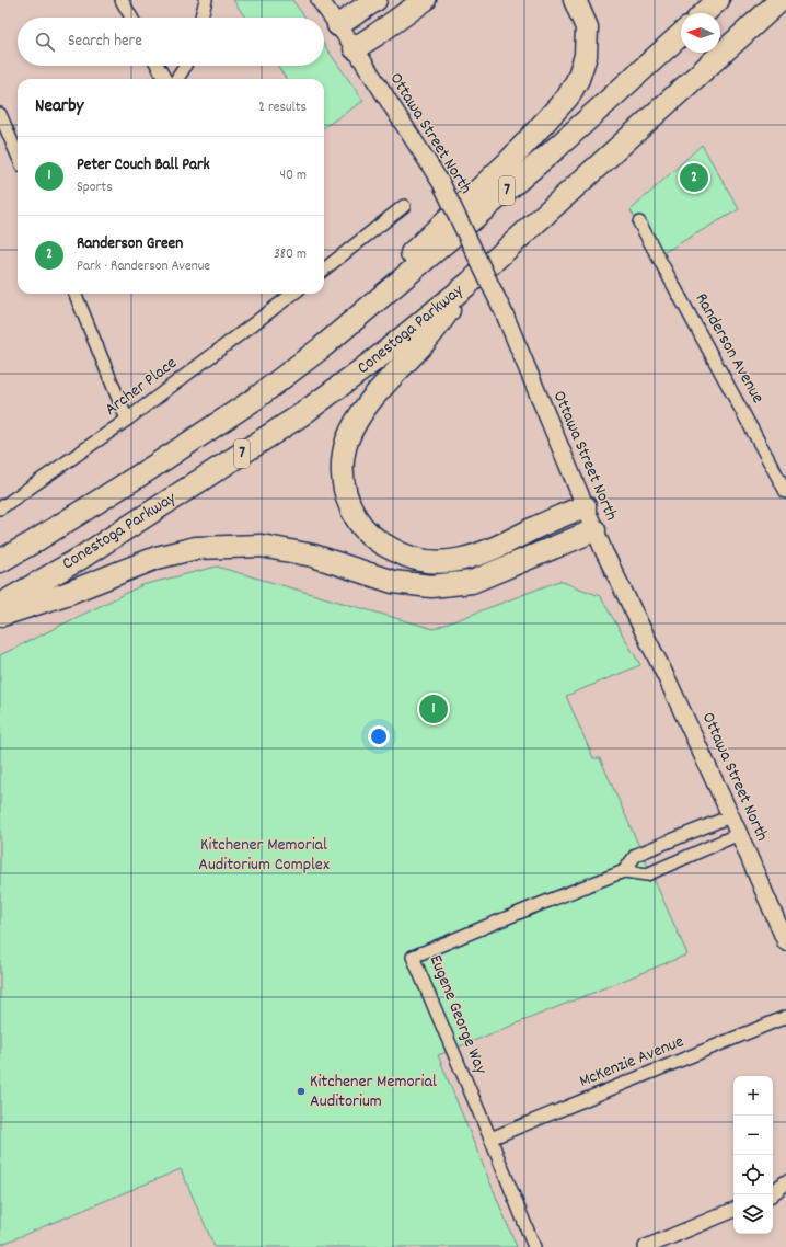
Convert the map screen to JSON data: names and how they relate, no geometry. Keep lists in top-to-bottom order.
{
  "streets": {
    "highway": ["7", "Conestoga Parkway"],
    "main road": ["Ottawa Street North"],
    "street": [
      "Randerson Avenue",
      "Archer Place",
      "Eugene George Way",
      "McKenzie Avenue"
    ]
  },
  "crossings": [
    ["Ottawa Street North", "Eugene George Way"],
    ["Eugene George Way", "McKenzie Avenue"]
  ],
  "parks": ["Kitchener Memorial Auditorium Complex"],
  "places": ["Kitchener Memorial Auditorium"],
  "north": "left",
  "page": {
    "search": "Search here",
    "heading": ["Nearby", "2 results"],
    "list": [
      {
        "mark": "1",
        "name": "Peter Couch Ball Park",
        "note": "Sports",
        "value": "40 m"
      },
      {
        "mark": "2",
        "name": "Randerson Green",
        "note": "Park · Randerson Avenue",
        "value": "380 m"
      }
    ],
    "pins": ["2", "1"],
    "map_buttons": ["+", "−"]
  }
}
